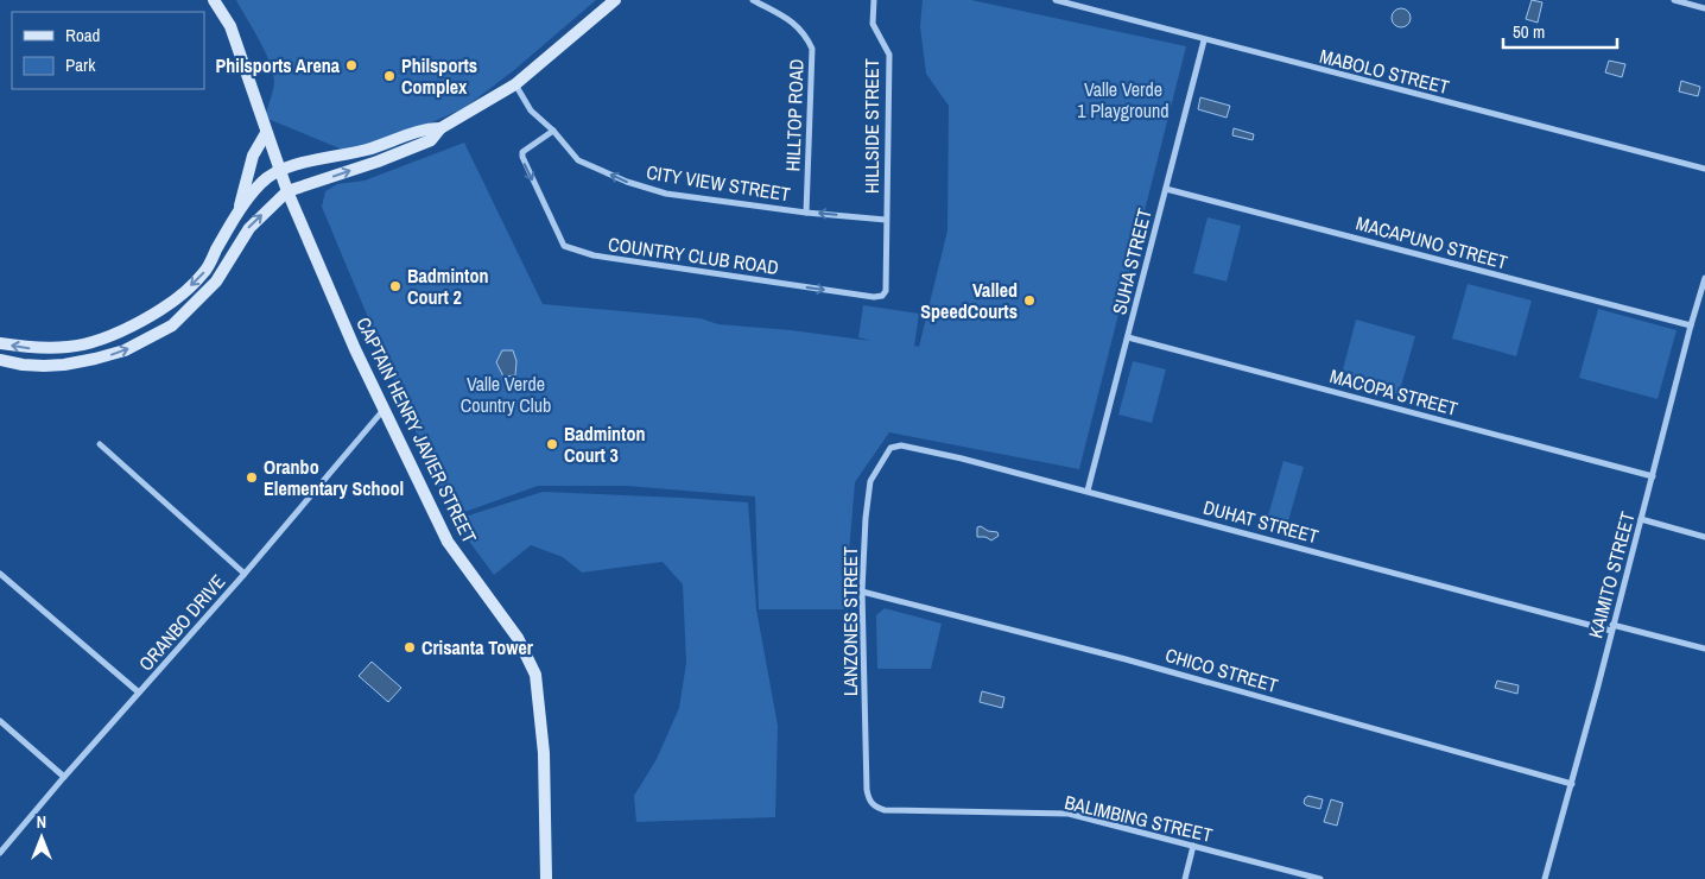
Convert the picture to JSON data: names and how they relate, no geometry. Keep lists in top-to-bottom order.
{
  "streets": {
    "street": [
      "MABOLO STREET",
      "HILLTOP ROAD",
      "HILLSIDE STREET",
      "CITY VIEW STREET",
      "MACAPUNO STREET",
      "COUNTRY CLUB ROAD",
      "SUHA STREET",
      "MACOPA STREET",
      "CAPTAIN HENRY JAVIER STREET",
      "DUHAT STREET",
      "KAIMITO STREET",
      "LANZONES STREET",
      "ORANBO DRIVE",
      "CHICO STREET",
      "BALIMBING STREET"
    ]
  },
  "crossings": [
    ["MABOLO STREET", "SUHA STREET"],
    ["HILLTOP ROAD", "CITY VIEW STREET"],
    ["HILLSIDE STREET", "CITY VIEW STREET"],
    ["HILLSIDE STREET", "COUNTRY CLUB ROAD"],
    ["CITY VIEW STREET", "COUNTRY CLUB ROAD"],
    ["MACAPUNO STREET", "SUHA STREET"],
    ["MACAPUNO STREET", "KAIMITO STREET"],
    ["SUHA STREET", "MACOPA STREET"],
    ["SUHA STREET", "DUHAT STREET"],
    ["MACOPA STREET", "KAIMITO STREET"],
    ["CAPTAIN HENRY JAVIER STREET", "ORANBO DRIVE"],
    ["DUHAT STREET", "KAIMITO STREET"],
    ["DUHAT STREET", "LANZONES STREET"],
    ["KAIMITO STREET", "CHICO STREET"],
    ["LANZONES STREET", "CHICO STREET"],
    ["LANZONES STREET", "BALIMBING STREET"]
  ],
  "one_way": ["CITY VIEW STREET"],
  "parks": ["Valle Verde 1 Playground", "Valle Verde Country Club"],
  "places": [
    "Philsports Arena",
    "Philsports Complex",
    "Badminton Court 2",
    "Valled SpeedCourts",
    "Badminton Court 3",
    "Oranbo Elementary School",
    "Crisanta Tower"
  ],
  "legend": ["Road", "Park"],
  "scale_bar": "50 m",
  "north": "top"
}
